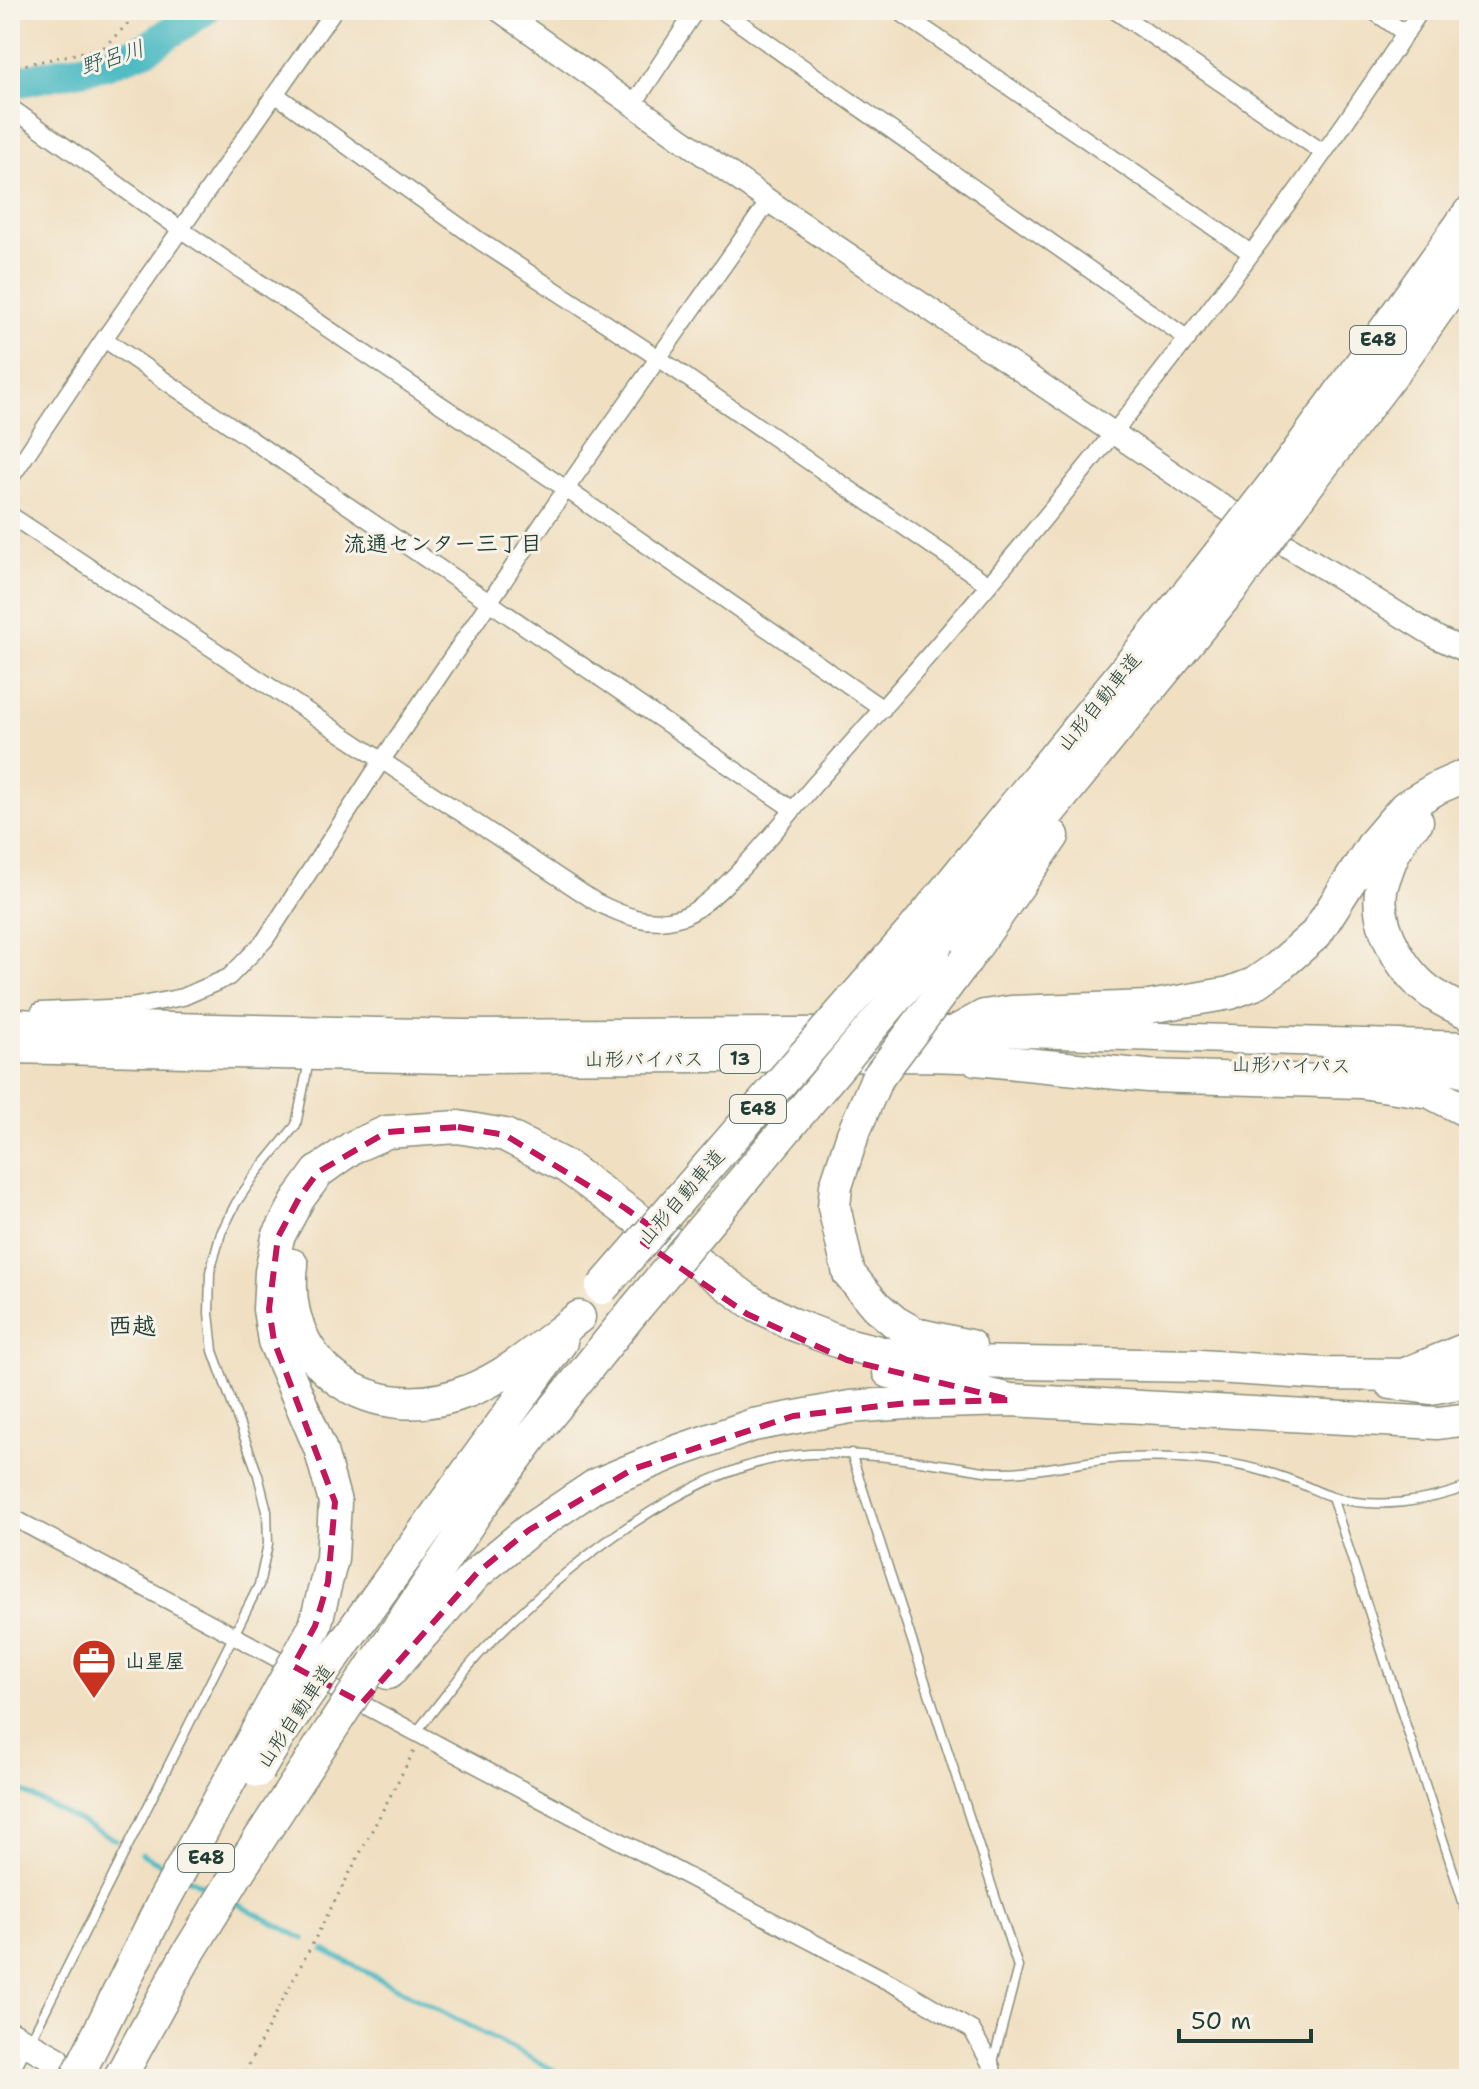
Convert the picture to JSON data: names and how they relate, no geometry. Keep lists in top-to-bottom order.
{
  "streets": {
    "highway": [
      "E48",
      "山形自動車道",
      "山形バイパス",
      "13"
    ]
  },
  "districts": ["流通センター三丁目", "西越"],
  "water": ["野呂川"],
  "places": {
    "office": ["山星屋"]
  },
  "scale_bar": "50 m"
}
